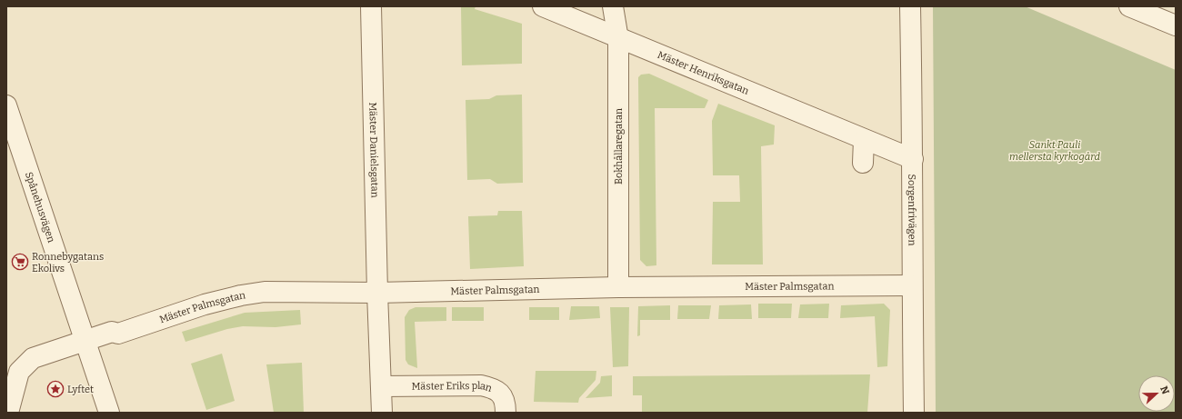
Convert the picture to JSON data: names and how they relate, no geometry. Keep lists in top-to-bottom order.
{
  "streets": {
    "street": [
      "Mäster Henriksgatan",
      "Bokhållaregatan",
      "Mäster Danielsgatan",
      "Spånehusvägen",
      "Sorgenfrivägen",
      "Mäster Palmsgatan",
      "Mäster Eriks plan"
    ]
  },
  "crossings": [
    ["Mäster Henriksgatan", "Bokhållaregatan"],
    ["Mäster Henriksgatan", "Sorgenfrivägen"],
    ["Bokhållaregatan", "Mäster Palmsgatan"],
    ["Mäster Danielsgatan", "Mäster Palmsgatan"],
    ["Spånehusvägen", "Mäster Palmsgatan"],
    ["Sorgenfrivägen", "Mäster Palmsgatan"]
  ],
  "parks": ["Sankt Pauli mellersta kyrkogård"],
  "places": {
    "supermarket": ["Ronnebygatans Ekolivs"],
    "place": ["Lyftet"]
  },
  "north": "right"
}
